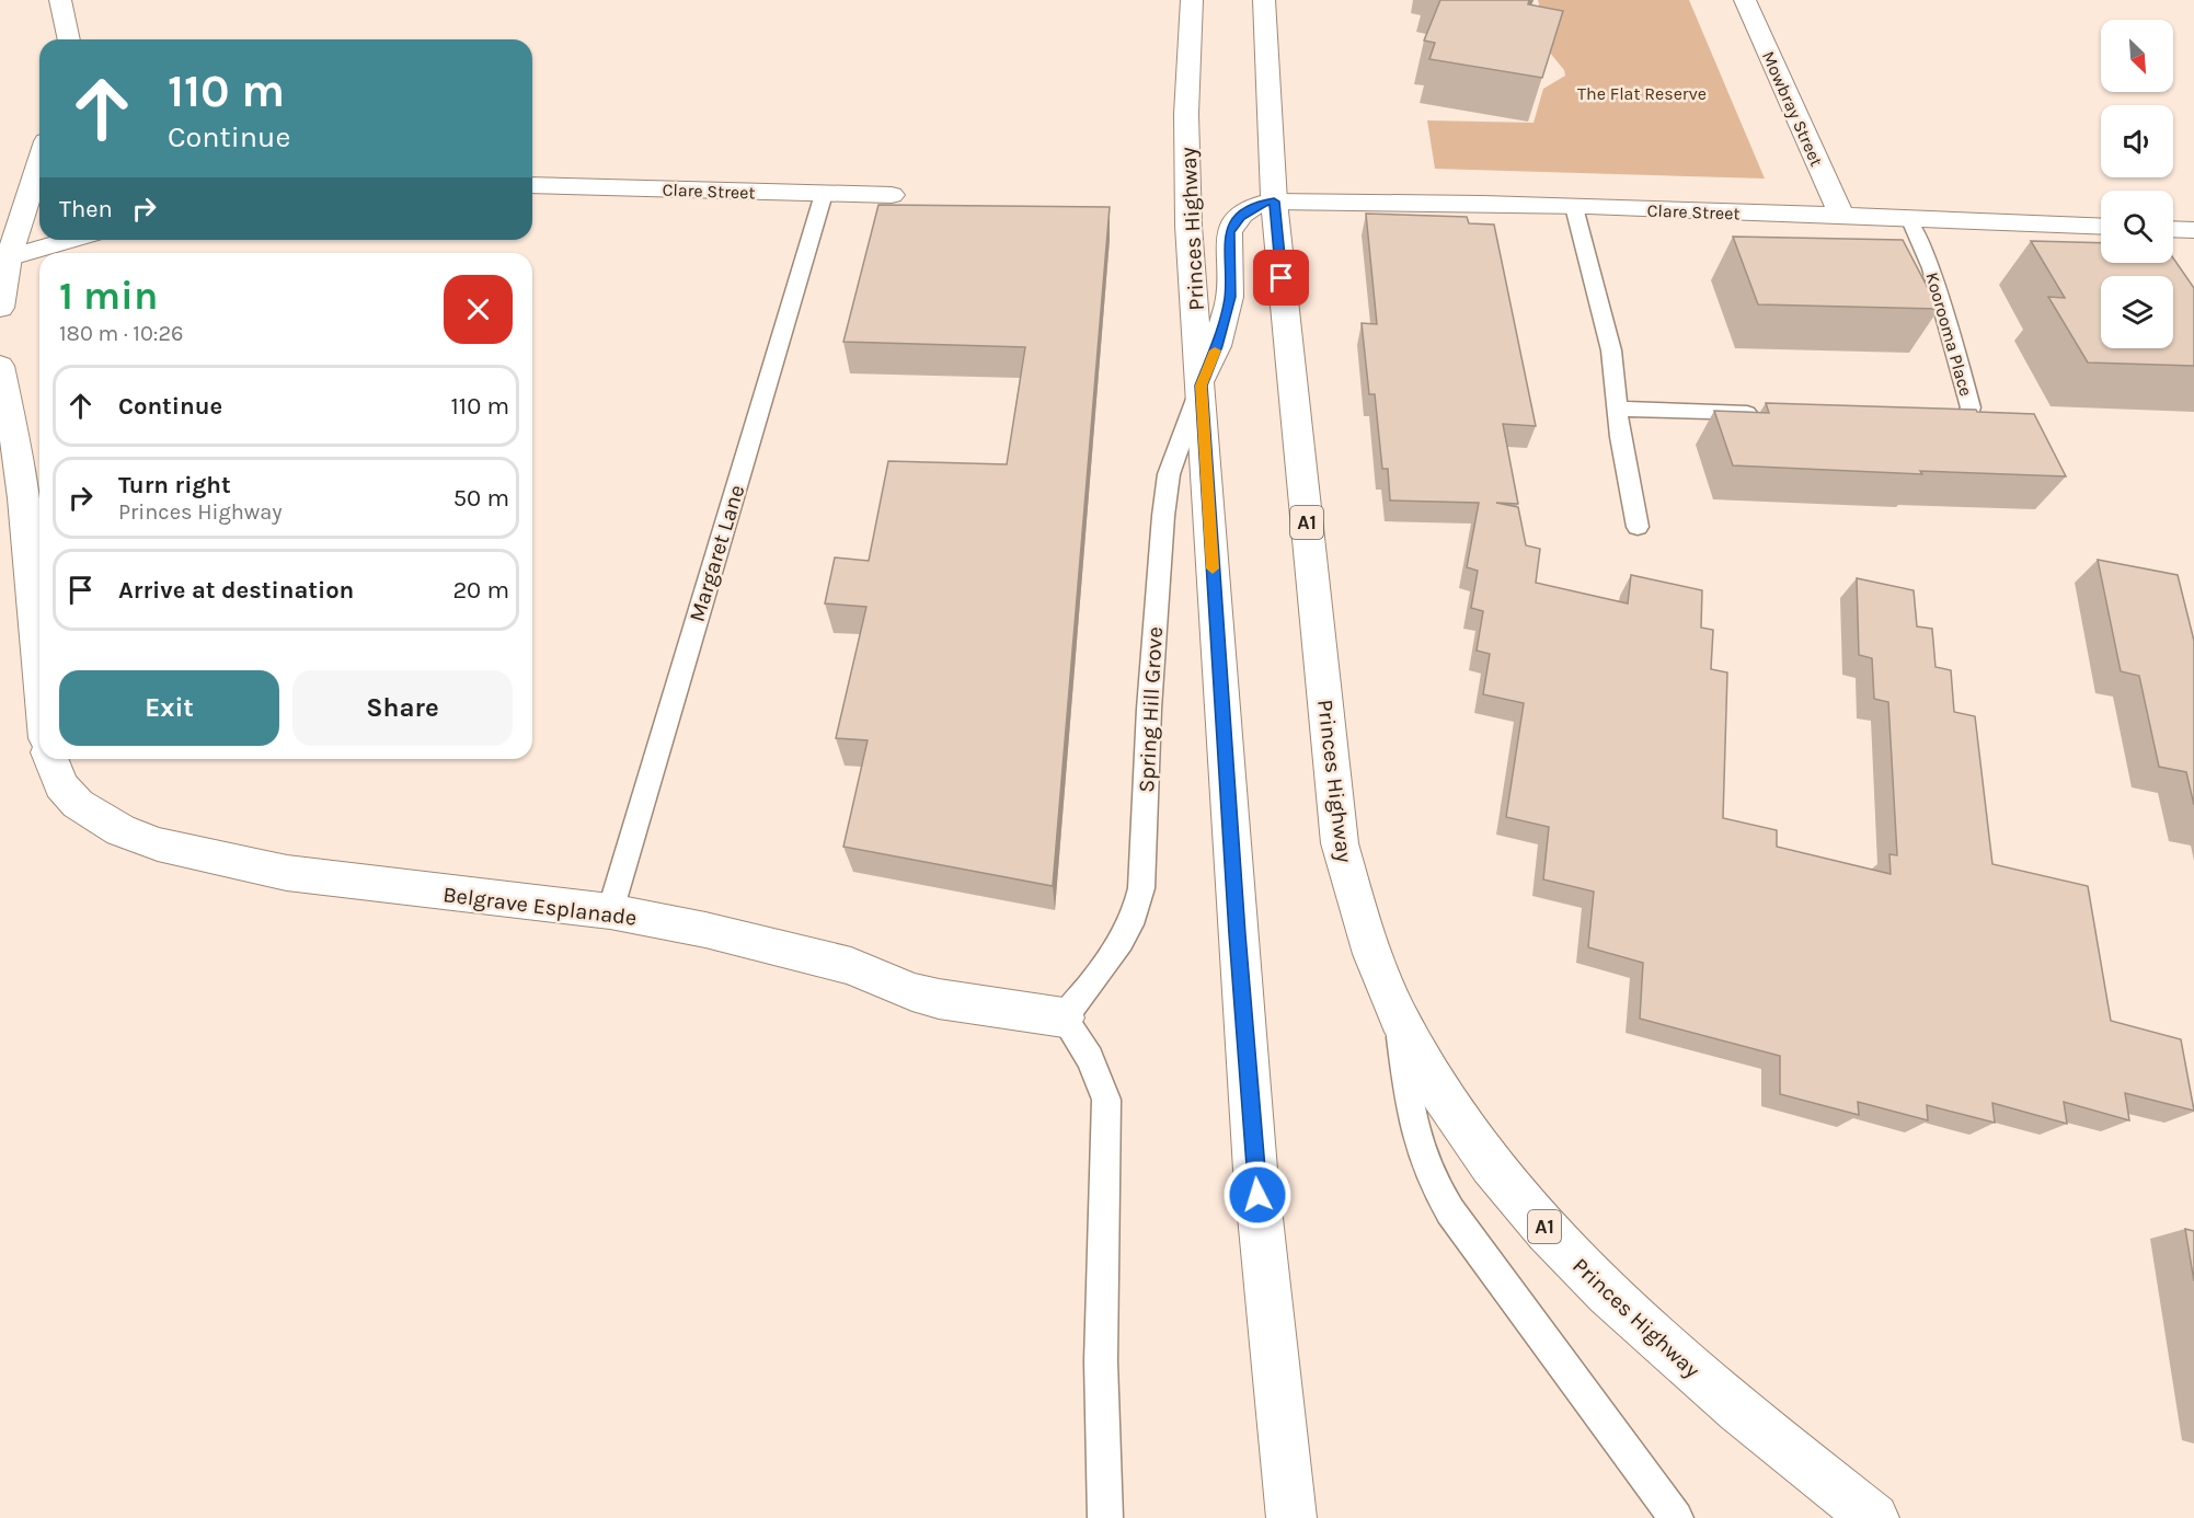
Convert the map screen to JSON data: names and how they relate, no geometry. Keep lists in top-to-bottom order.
{
  "streets": {
    "main road": [
      "Mowbray Street",
      "Clare Street",
      "Princes Highway",
      "A1",
      "Belgrave Esplanade"
    ],
    "lane": ["Koorooma Place", "Margaret Lane", "Spring Hill Grove"]
  },
  "crossings": [
    ["Mowbray Street", "Clare Street"],
    ["Clare Street", "Princes Highway"],
    ["Clare Street", "Koorooma Place"],
    ["Clare Street", "Margaret Lane"],
    ["Clare Street", "Spring Hill Grove"],
    ["Princes Highway", "Spring Hill Grove"],
    ["Margaret Lane", "Belgrave Esplanade"],
    ["Spring Hill Grove", "Belgrave Esplanade"]
  ],
  "parks": ["The Flat Reserve"],
  "north": "bottom right",
  "page": {
    "turn": ["110 m", "Continue"],
    "then": "Then",
    "heading": ["1 min", "180 m · 10:26"],
    "list": [
      {
        "name": "Continue",
        "value": "110 m"
      },
      {
        "name": "Turn right",
        "note": "Princes Highway",
        "value": "50 m"
      },
      {
        "name": "Arrive at destination",
        "value": "20 m"
      }
    ],
    "buttons": ["Exit", "Share"]
  }
}
